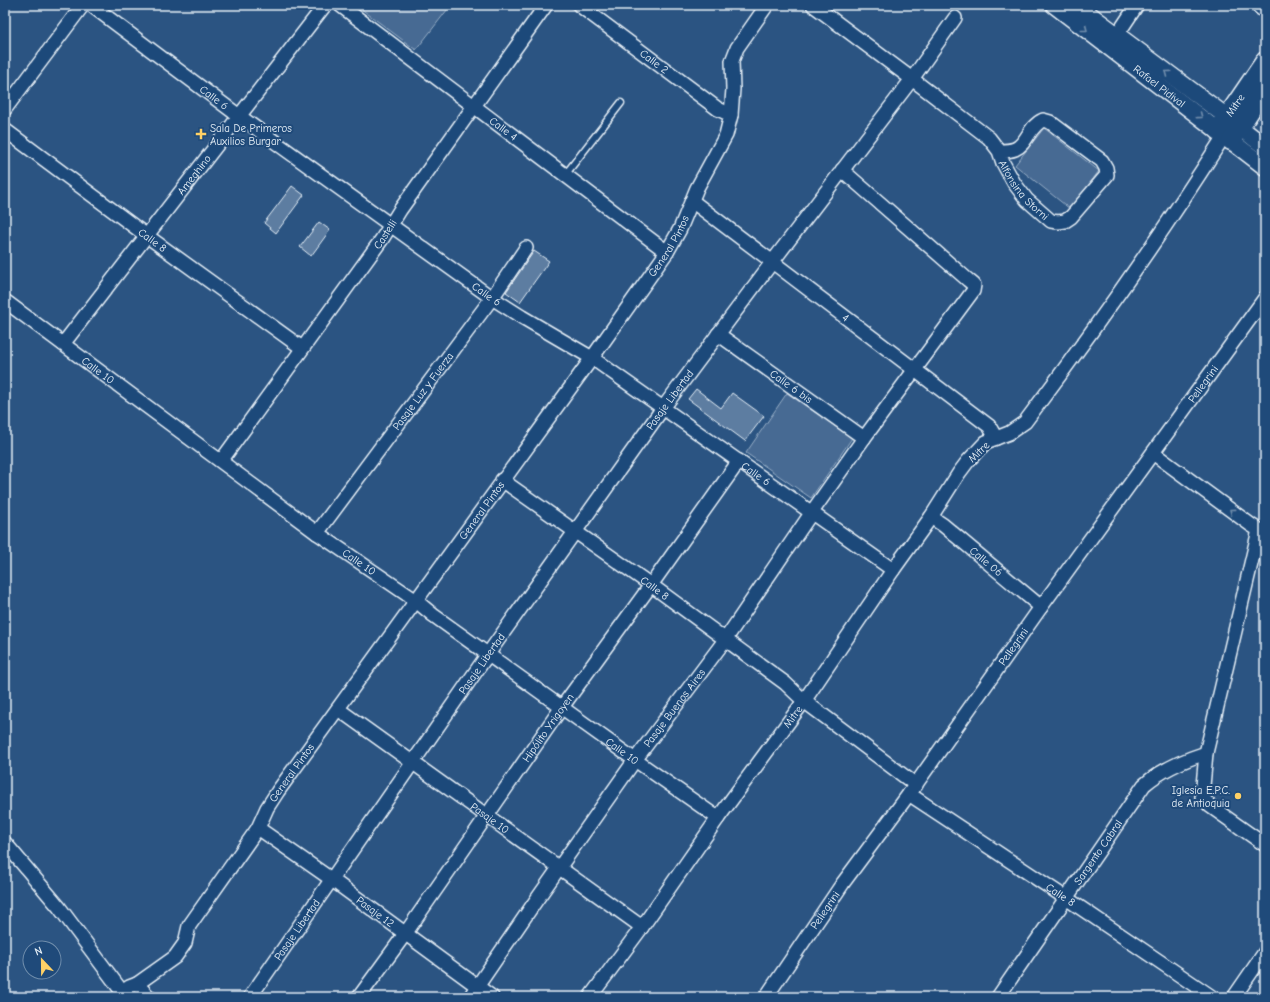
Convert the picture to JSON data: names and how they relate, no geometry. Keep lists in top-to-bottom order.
{
  "streets": {
    "main road": ["Mitre"],
    "street": [
      "Calle 2",
      "Rafael Pidival",
      "Calle 6",
      "Calle 4",
      "Ameghino",
      "Alfonsina Storni",
      "Castelli",
      "Calle 8",
      "General Pintos",
      "4",
      "Calle 10",
      "Pellegrini",
      "Calle 6 bis",
      "Pasaje Luz y Fuerza",
      "Pasaje Libertad",
      "Calle 06",
      "Pasaje Buenos Aires",
      "Hipólito Yrigoyen",
      "Pasaje 10",
      "Sargento Cabral",
      "Pasaje 12"
    ]
  },
  "crossings": [
    ["Calle 2", "General Pintos"],
    ["Rafael Pidival", "Mitre"],
    ["Calle 6", "Mitre"],
    ["Calle 6", "Ameghino"],
    ["Calle 6", "Castelli"],
    ["Calle 6", "General Pintos"],
    ["Calle 6", "Pasaje Luz y Fuerza"],
    ["Calle 6", "Pasaje Libertad"],
    ["Calle 6", "Pasaje Buenos Aires"],
    ["Calle 6", "Hipólito Yrigoyen"],
    ["Mitre", "Calle 8"],
    ["Mitre", "4"],
    ["Mitre", "Calle 10"],
    ["Mitre", "Calle 06"],
    ["Mitre", "Pasaje 10"],
    ["Calle 4", "Castelli"],
    ["Calle 4", "General Pintos"],
    ["Ameghino", "Calle 8"],
    ["Ameghino", "Calle 10"],
    ["Alfonsina Storni", "Pasaje Libertad"],
    ["Castelli", "Calle 8"],
    ["Castelli", "Calle 10"],
    ["Calle 8", "General Pintos"],
    ["Calle 8", "Pellegrini"],
    ["Calle 8", "Pasaje Libertad"],
    ["Calle 8", "Pasaje Buenos Aires"],
    ["Calle 8", "Hipólito Yrigoyen"],
    ["Calle 8", "Sargento Cabral"],
    ["General Pintos", "4"],
    ["General Pintos", "Calle 10"],
    ["General Pintos", "Pasaje 10"],
    ["General Pintos", "Pasaje 12"],
    ["4", "Pasaje Libertad"],
    ["4", "Pasaje Buenos Aires"],
    ["Calle 10", "Pasaje Luz y Fuerza"],
    ["Calle 10", "Pasaje Libertad"],
    ["Calle 10", "Pasaje Buenos Aires"],
    ["Calle 10", "Hipólito Yrigoyen"],
    ["Pellegrini", "Calle 06"],
    ["Calle 6 bis", "Pasaje Libertad"],
    ["Calle 6 bis", "Pasaje Buenos Aires"],
    ["Pasaje Libertad", "Pasaje Buenos Aires"],
    ["Pasaje Libertad", "Pasaje 10"],
    ["Pasaje Libertad", "Pasaje 12"],
    ["Pasaje Buenos Aires", "Pasaje 10"],
    ["Pasaje Buenos Aires", "Pasaje 12"],
    ["Hipólito Yrigoyen", "Pasaje 10"],
    ["Hipólito Yrigoyen", "Pasaje 12"]
  ],
  "places": {
    "health": ["Sala De Primeros Auxilios Burgar"],
    "other": ["Iglesia E.P.C. de Antioquia"]
  },
  "north": "top"
}
